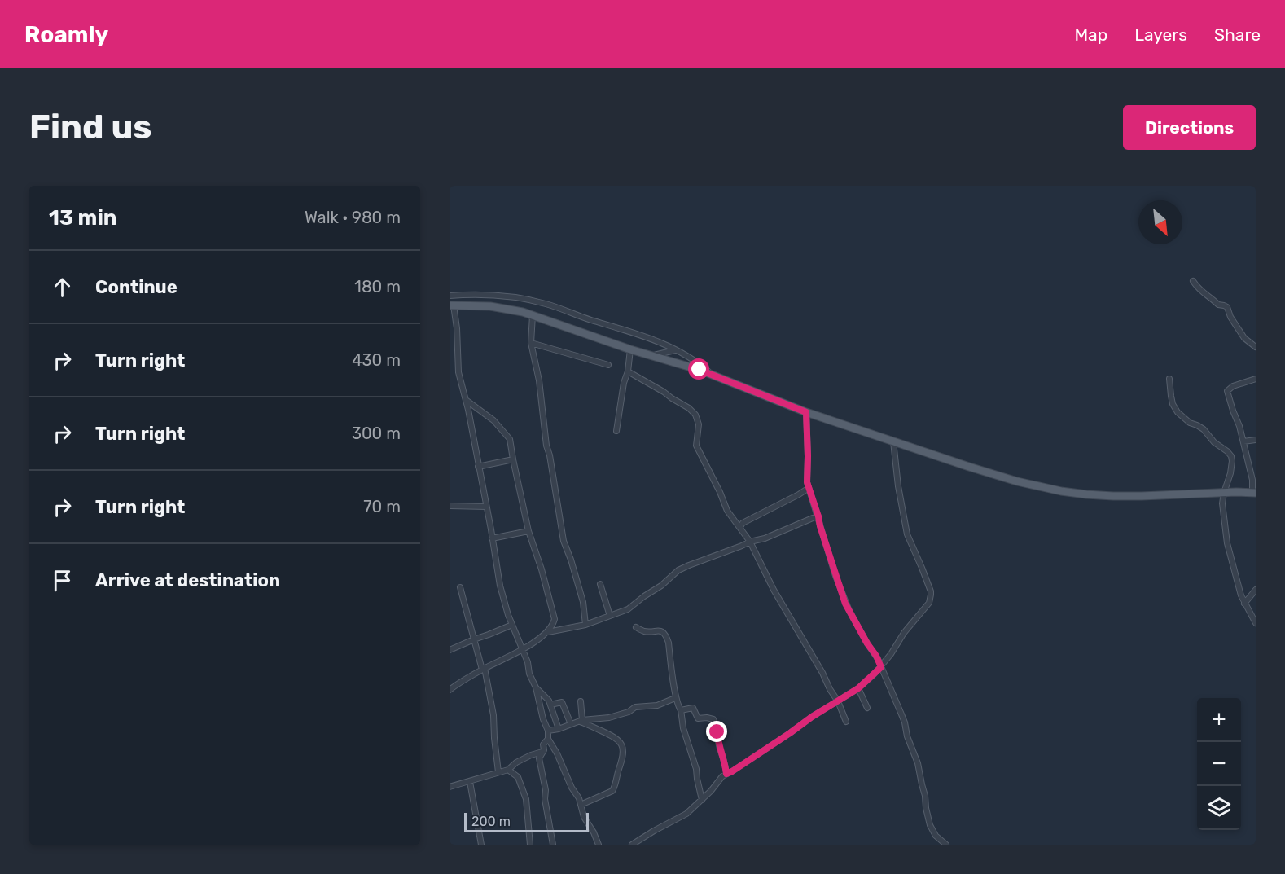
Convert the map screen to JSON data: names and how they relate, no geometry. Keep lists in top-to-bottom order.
{
  "scale_bar": "200 m",
  "north": "bottom right",
  "page": {
    "header": "Roamly",
    "nav": ["Map", "Layers", "Share"],
    "buttons": "Directions",
    "title": "Find us",
    "heading": ["13 min", "Walk · 980 m"],
    "list": [
      ["Continue", "180 m"],
      ["Turn right", "430 m"],
      ["Turn right", "300 m"],
      ["Turn right", "70 m"],
      "Arrive at destination"
    ],
    "map_buttons": ["+", "−"],
    "scale": "200 m"
  }
}
